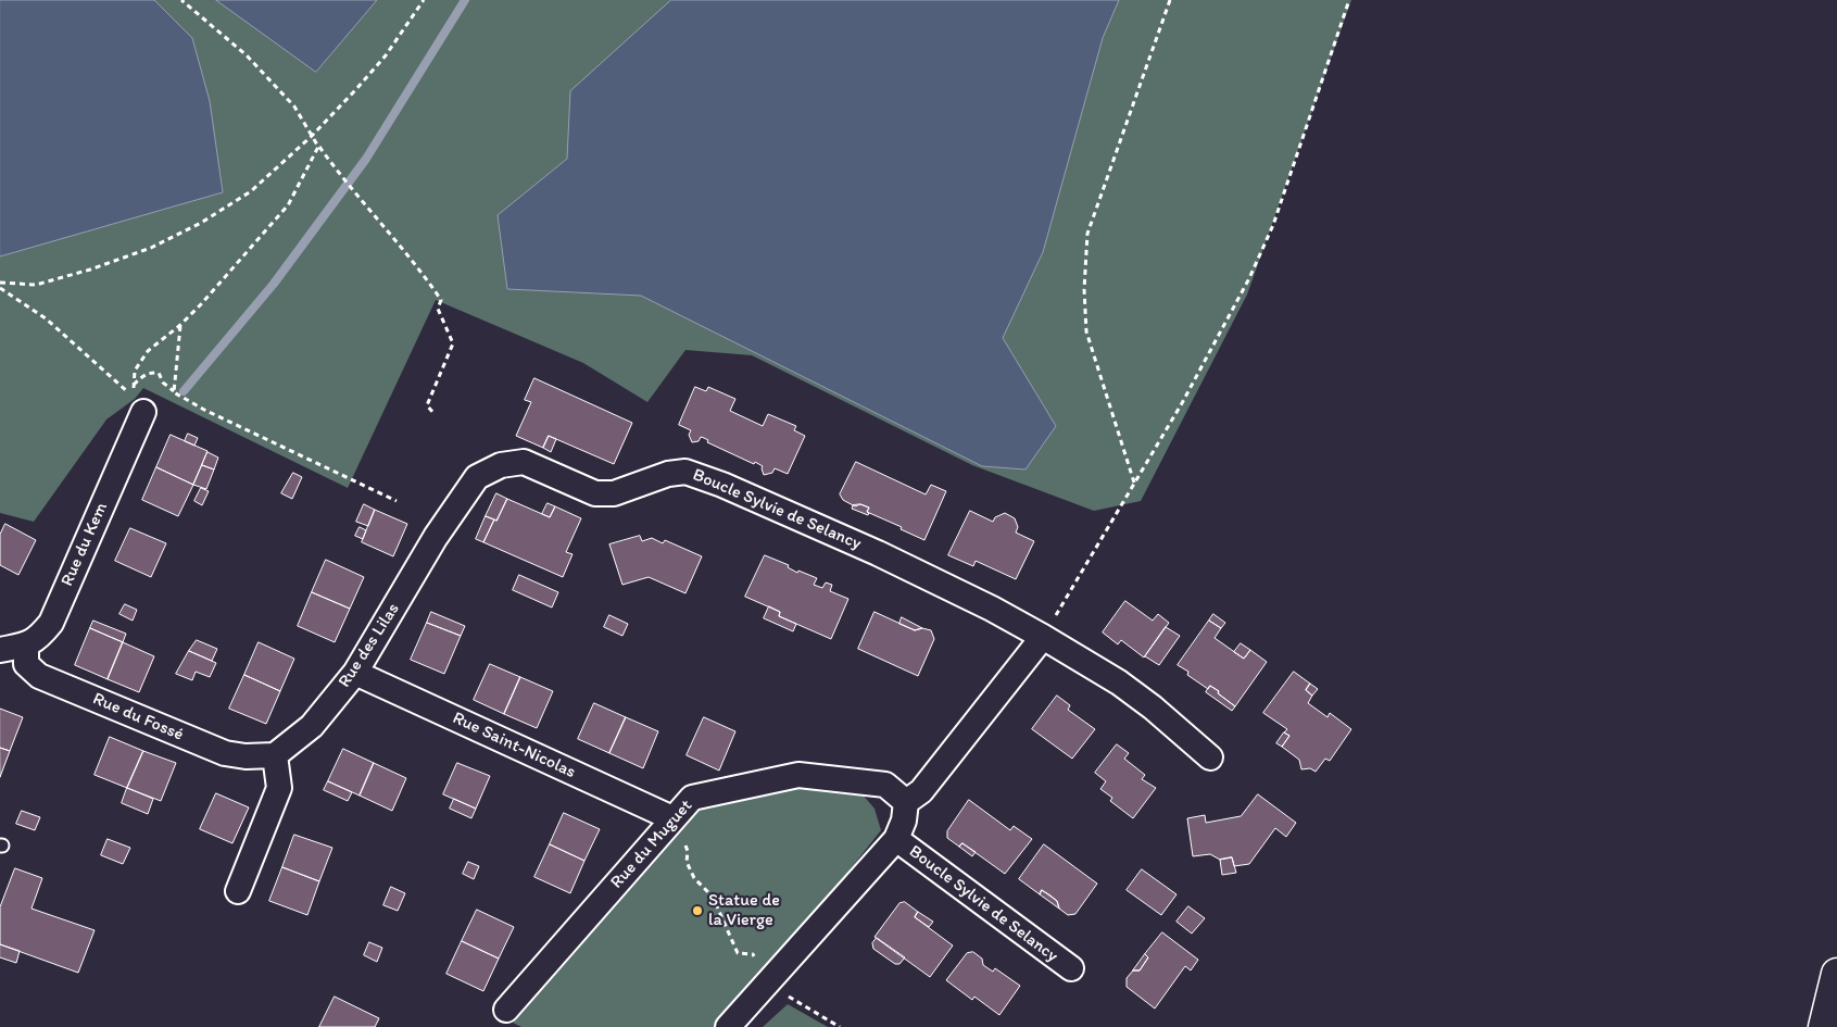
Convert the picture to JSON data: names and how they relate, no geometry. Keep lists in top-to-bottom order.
{
  "streets": {
    "street": [
      "Boucle Sylvie de Selancy",
      "Rue du Kem",
      "Rue des Lilas",
      "Rue du Fossé",
      "Rue Saint-Nicolas",
      "Rue du Muguet"
    ]
  },
  "crossings": [
    ["Boucle Sylvie de Selancy", "Rue des Lilas"],
    ["Boucle Sylvie de Selancy", "Rue du Muguet"],
    ["Rue du Kem", "Rue du Fossé"],
    ["Rue des Lilas", "Rue du Fossé"],
    ["Rue des Lilas", "Rue Saint-Nicolas"],
    ["Rue Saint-Nicolas", "Rue du Muguet"]
  ],
  "places": ["Statue de la Vierge"]
}
